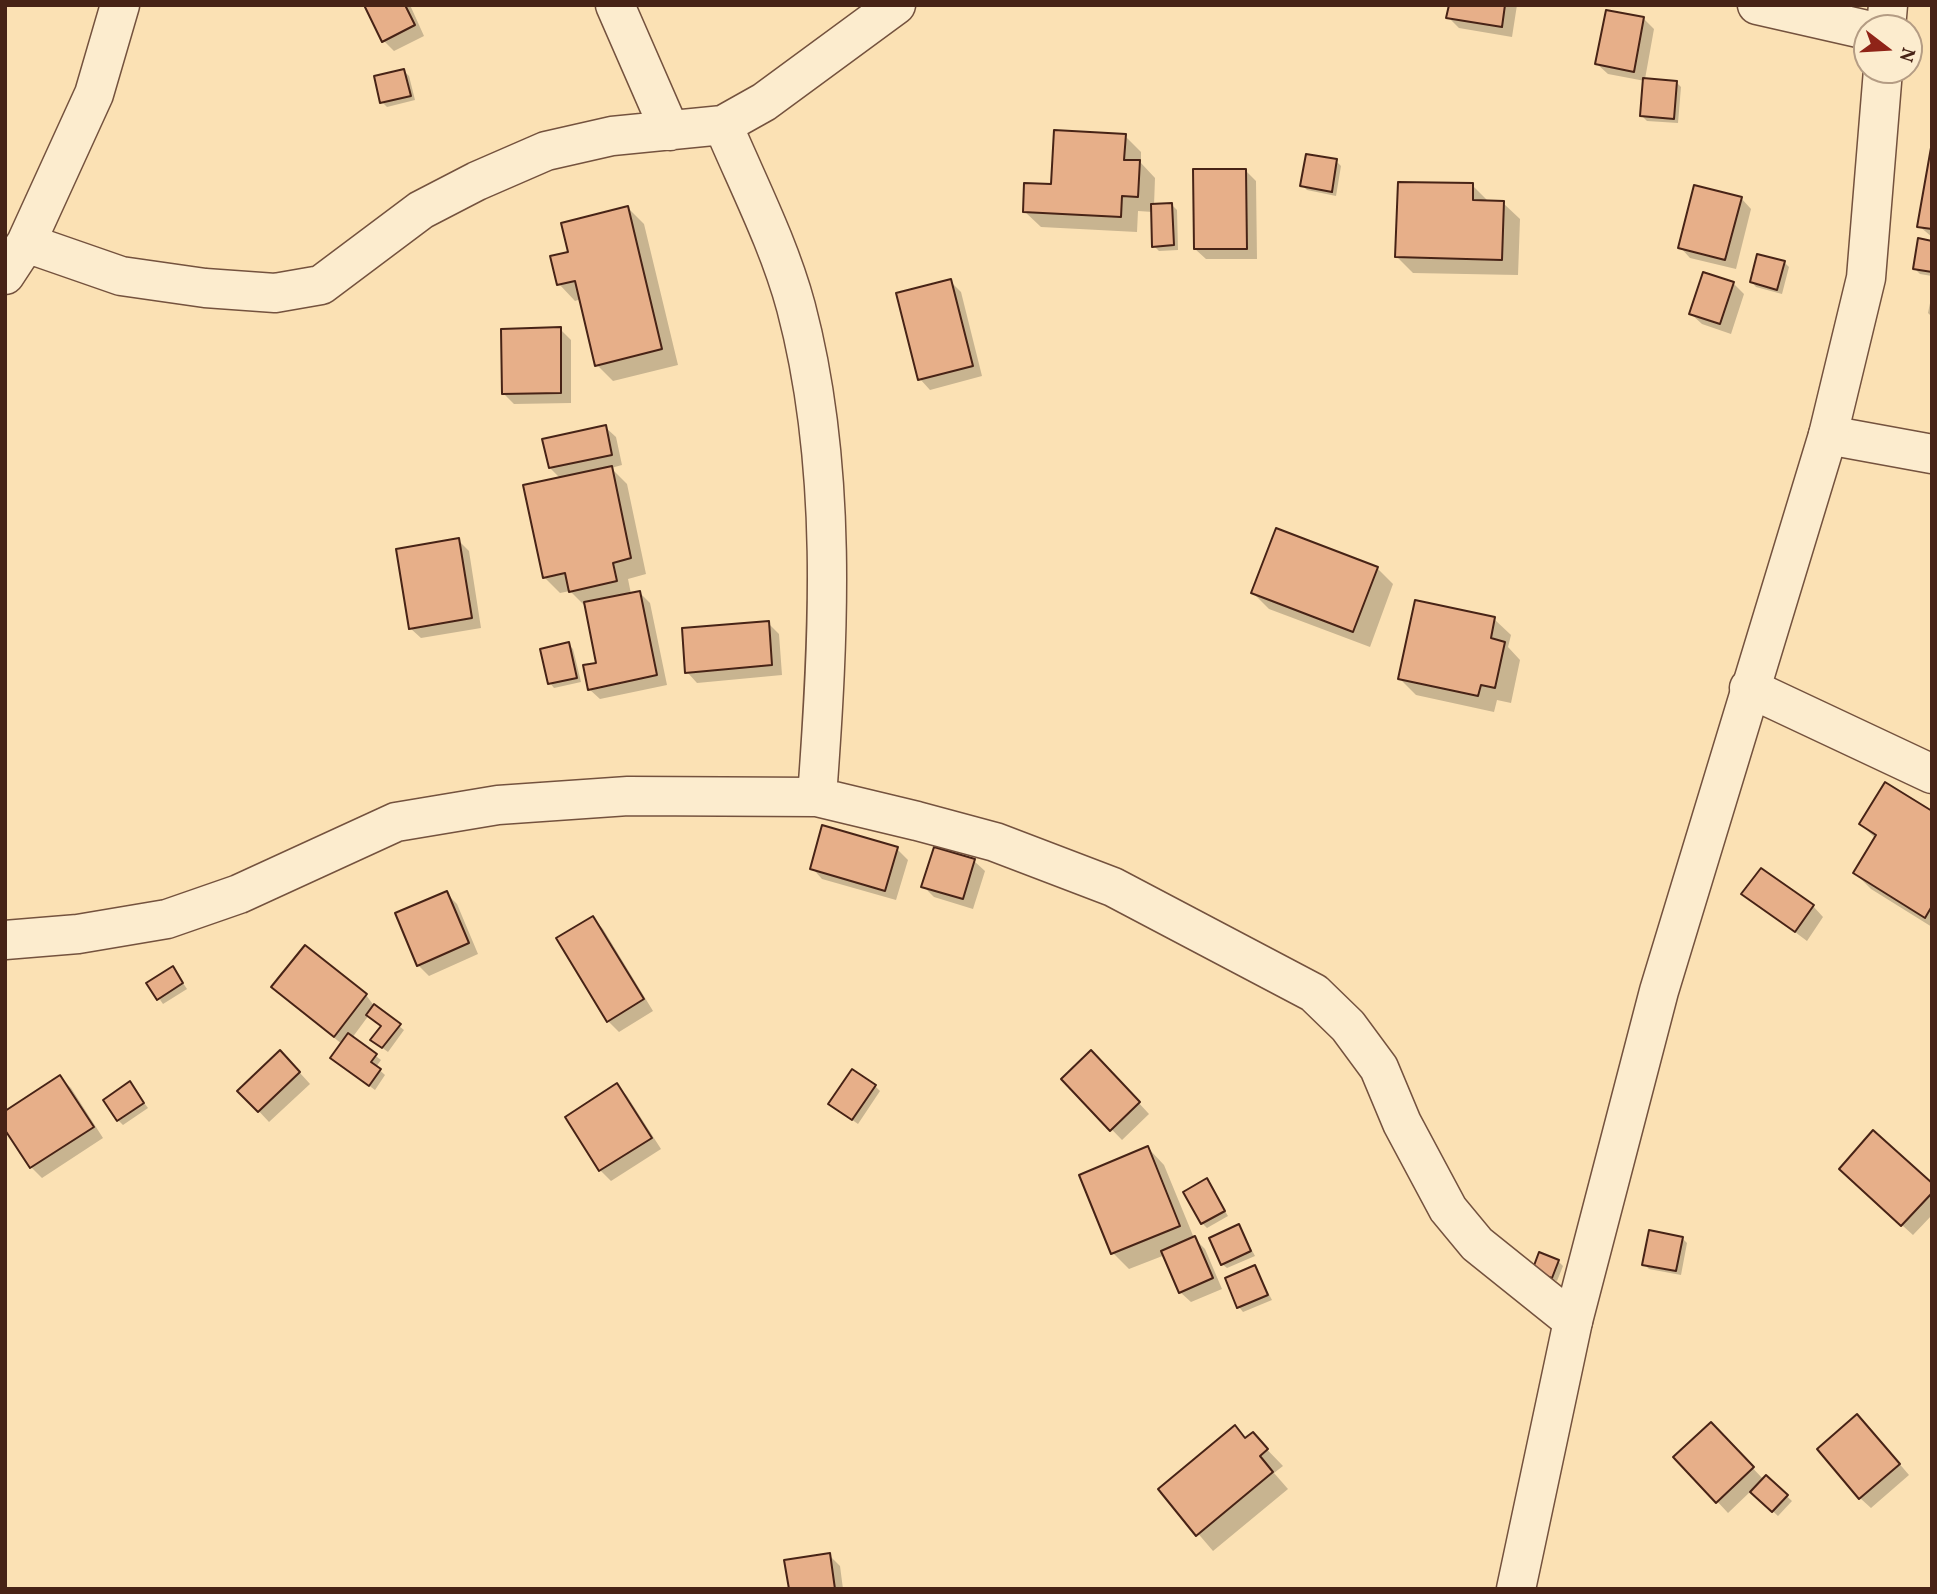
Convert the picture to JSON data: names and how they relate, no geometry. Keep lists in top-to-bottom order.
{
  "north": "right"
}
